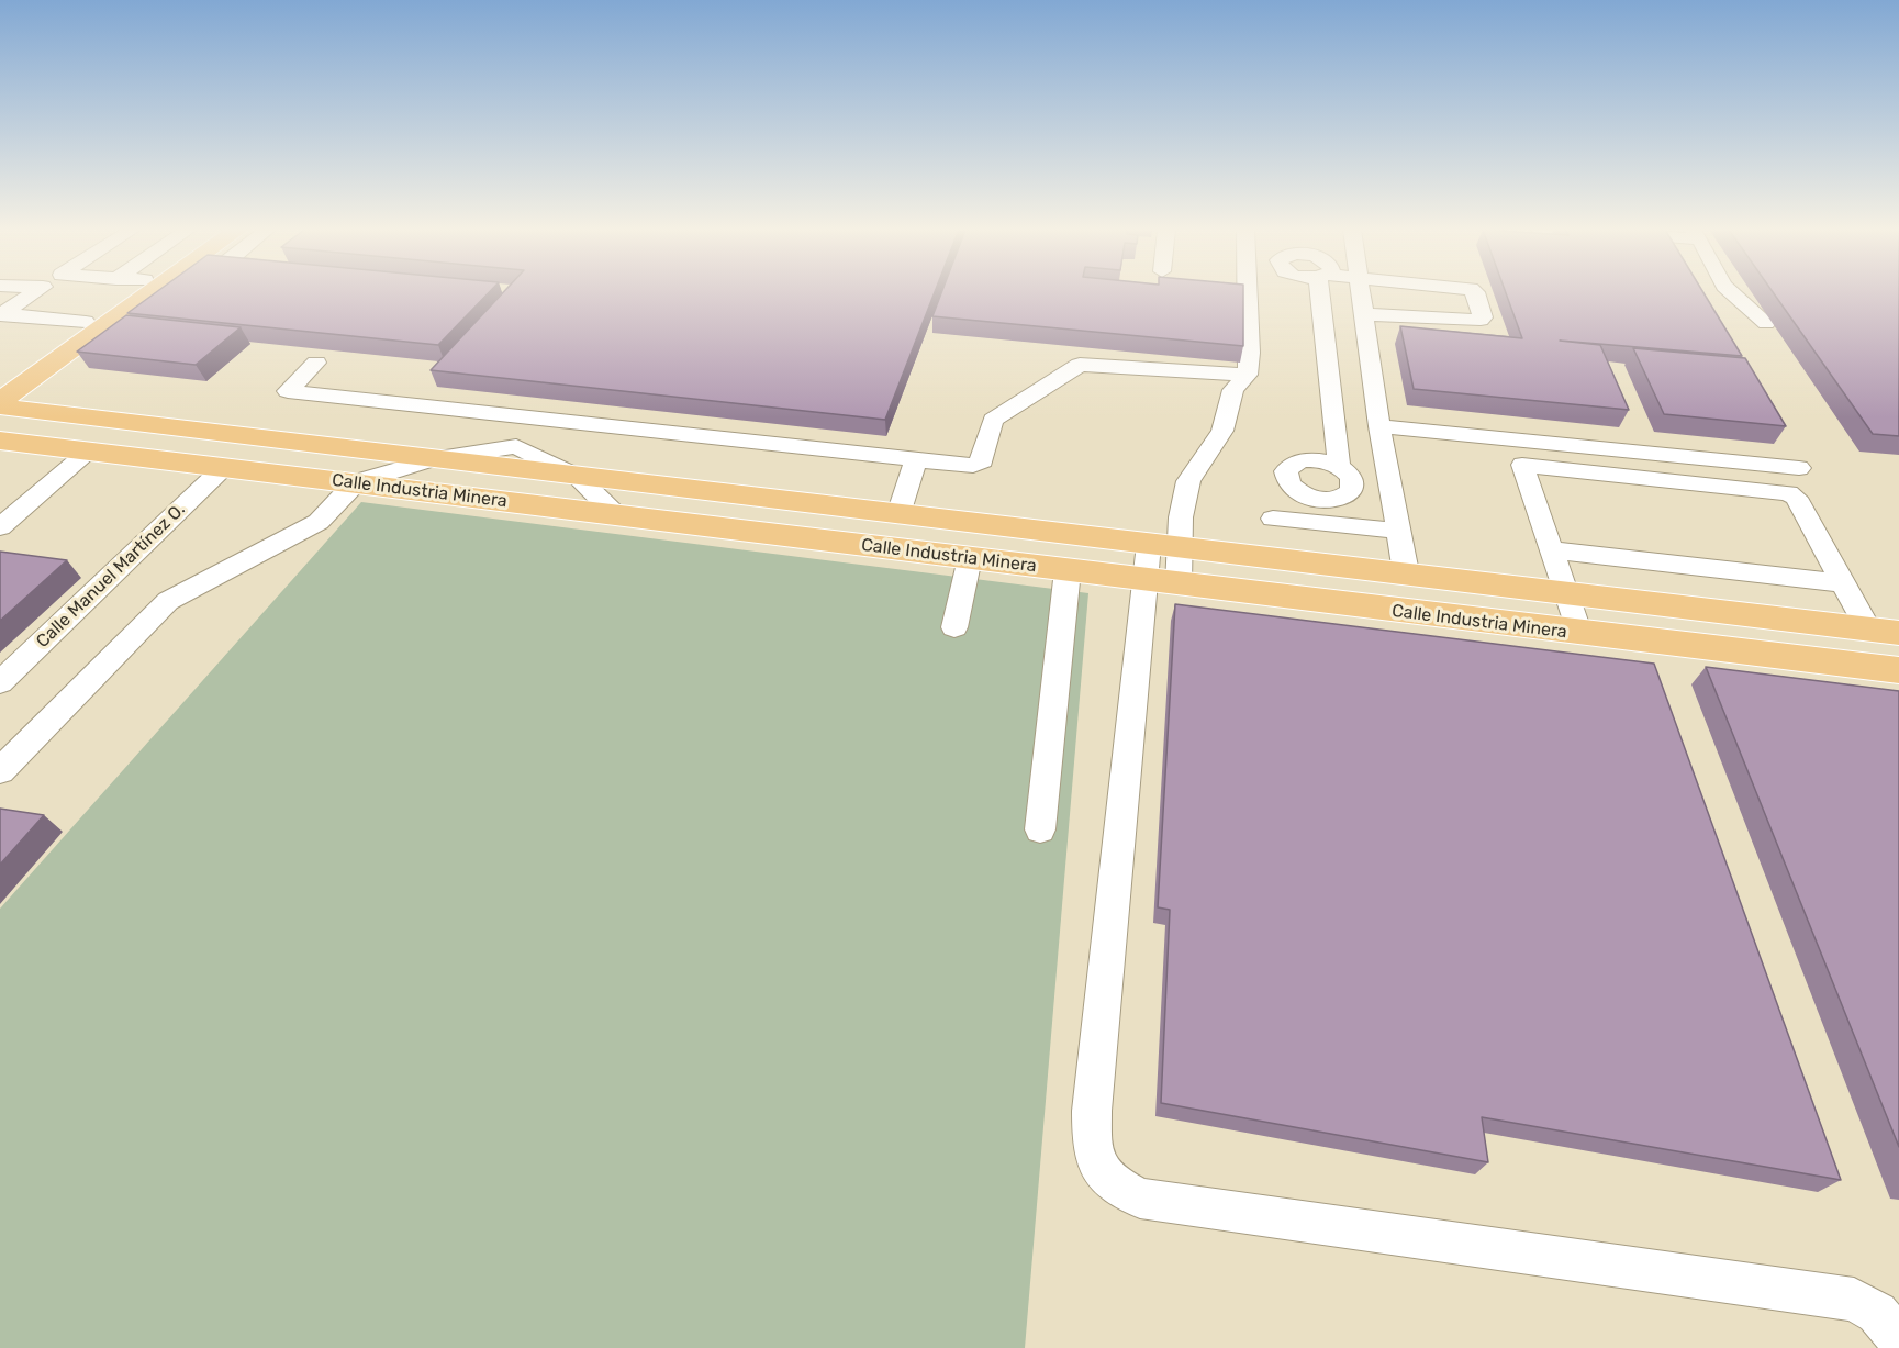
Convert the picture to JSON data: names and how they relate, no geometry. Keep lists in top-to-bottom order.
{
  "streets": {
    "main road": ["Calle Industria Minera"],
    "street": ["Calle Manuel Martínez O."]
  },
  "crossings": [
    ["Calle Industria Minera", "Calle Manuel Martínez O."]
  ]
}
